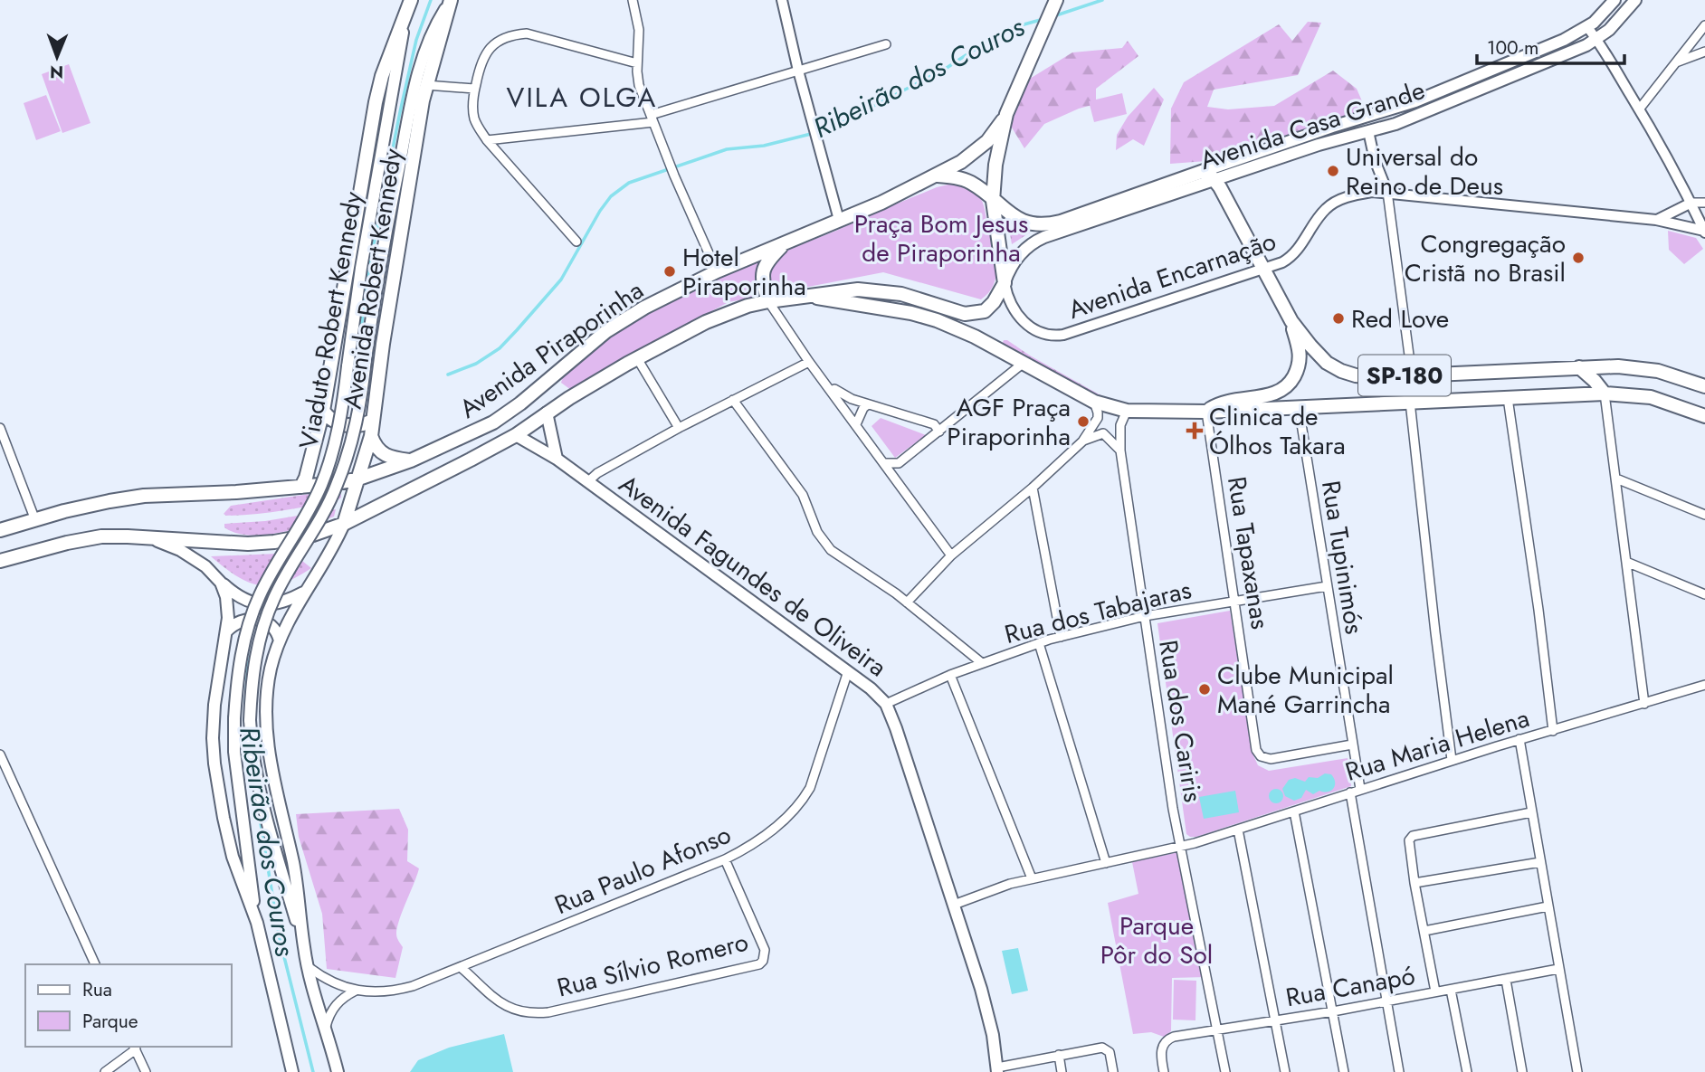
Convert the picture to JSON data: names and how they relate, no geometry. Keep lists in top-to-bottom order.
{
  "streets": {
    "main road": [
      "Avenida Casa Grande",
      "Avenida Robert Kennedy",
      "Viaduto Robert Kennedy",
      "Avenida Piraporinha",
      "SP-180",
      "Avenida Fagundes de Oliveira"
    ],
    "street": [
      "Avenida Encarnação",
      "Rua Tapaxanas",
      "Rua Tupinimós",
      "Rua dos Tabajaras",
      "Rua dos Cariris",
      "Rua Maria Helena",
      "Rua Paulo Afonso",
      "Rua Sílvio Romero",
      "Rua Canapó"
    ]
  },
  "crossings": [
    ["Avenida Casa Grande", "Avenida Encarnação"],
    ["Avenida Casa Grande", "Avenida Piraporinha"],
    ["Avenida Casa Grande", "SP-180"],
    ["Avenida Encarnação", "Avenida Piraporinha"],
    ["Avenida Encarnação", "SP-180"],
    ["Avenida Robert Kennedy", "Viaduto Robert Kennedy"],
    ["Avenida Robert Kennedy", "Avenida Piraporinha"],
    ["Avenida Piraporinha", "Rua Tapaxanas"],
    ["Avenida Piraporinha", "Rua Tupinimós"],
    ["Avenida Piraporinha", "Avenida Fagundes de Oliveira"],
    ["Avenida Piraporinha", "Rua dos Cariris"],
    ["Rua Tapaxanas", "Rua Tupinimós"],
    ["Rua Tapaxanas", "Rua dos Tabajaras"],
    ["Rua Tupinimós", "Rua dos Tabajaras"],
    ["Rua Tupinimós", "Rua Maria Helena"],
    ["Avenida Fagundes de Oliveira", "Rua dos Tabajaras"],
    ["Avenida Fagundes de Oliveira", "Rua Maria Helena"],
    ["Avenida Fagundes de Oliveira", "Rua Paulo Afonso"],
    ["Rua dos Tabajaras", "Rua dos Cariris"],
    ["Rua dos Cariris", "Rua Maria Helena"],
    ["Rua dos Cariris", "Rua Canapó"],
    ["Rua Paulo Afonso", "Rua Sílvio Romero"]
  ],
  "districts": ["VILA OLGA"],
  "water": ["Ribeirão dos Couros"],
  "parks": ["Praça Bom Jesus de Piraporinha", "Parque Pôr do Sol"],
  "places": {
    "other": [
      "Universal do Reino de Deus",
      "Congregação Cristã no Brasil",
      "Hotel Piraporinha",
      "Red Love",
      "AGF Praça Piraporinha",
      "Clube Municipal Mané Garrincha"
    ],
    "health": ["Clinica de Ólhos Takara"]
  },
  "legend": ["Rua", "Parque"],
  "scale_bar": "100 m",
  "north": "bottom"
}
